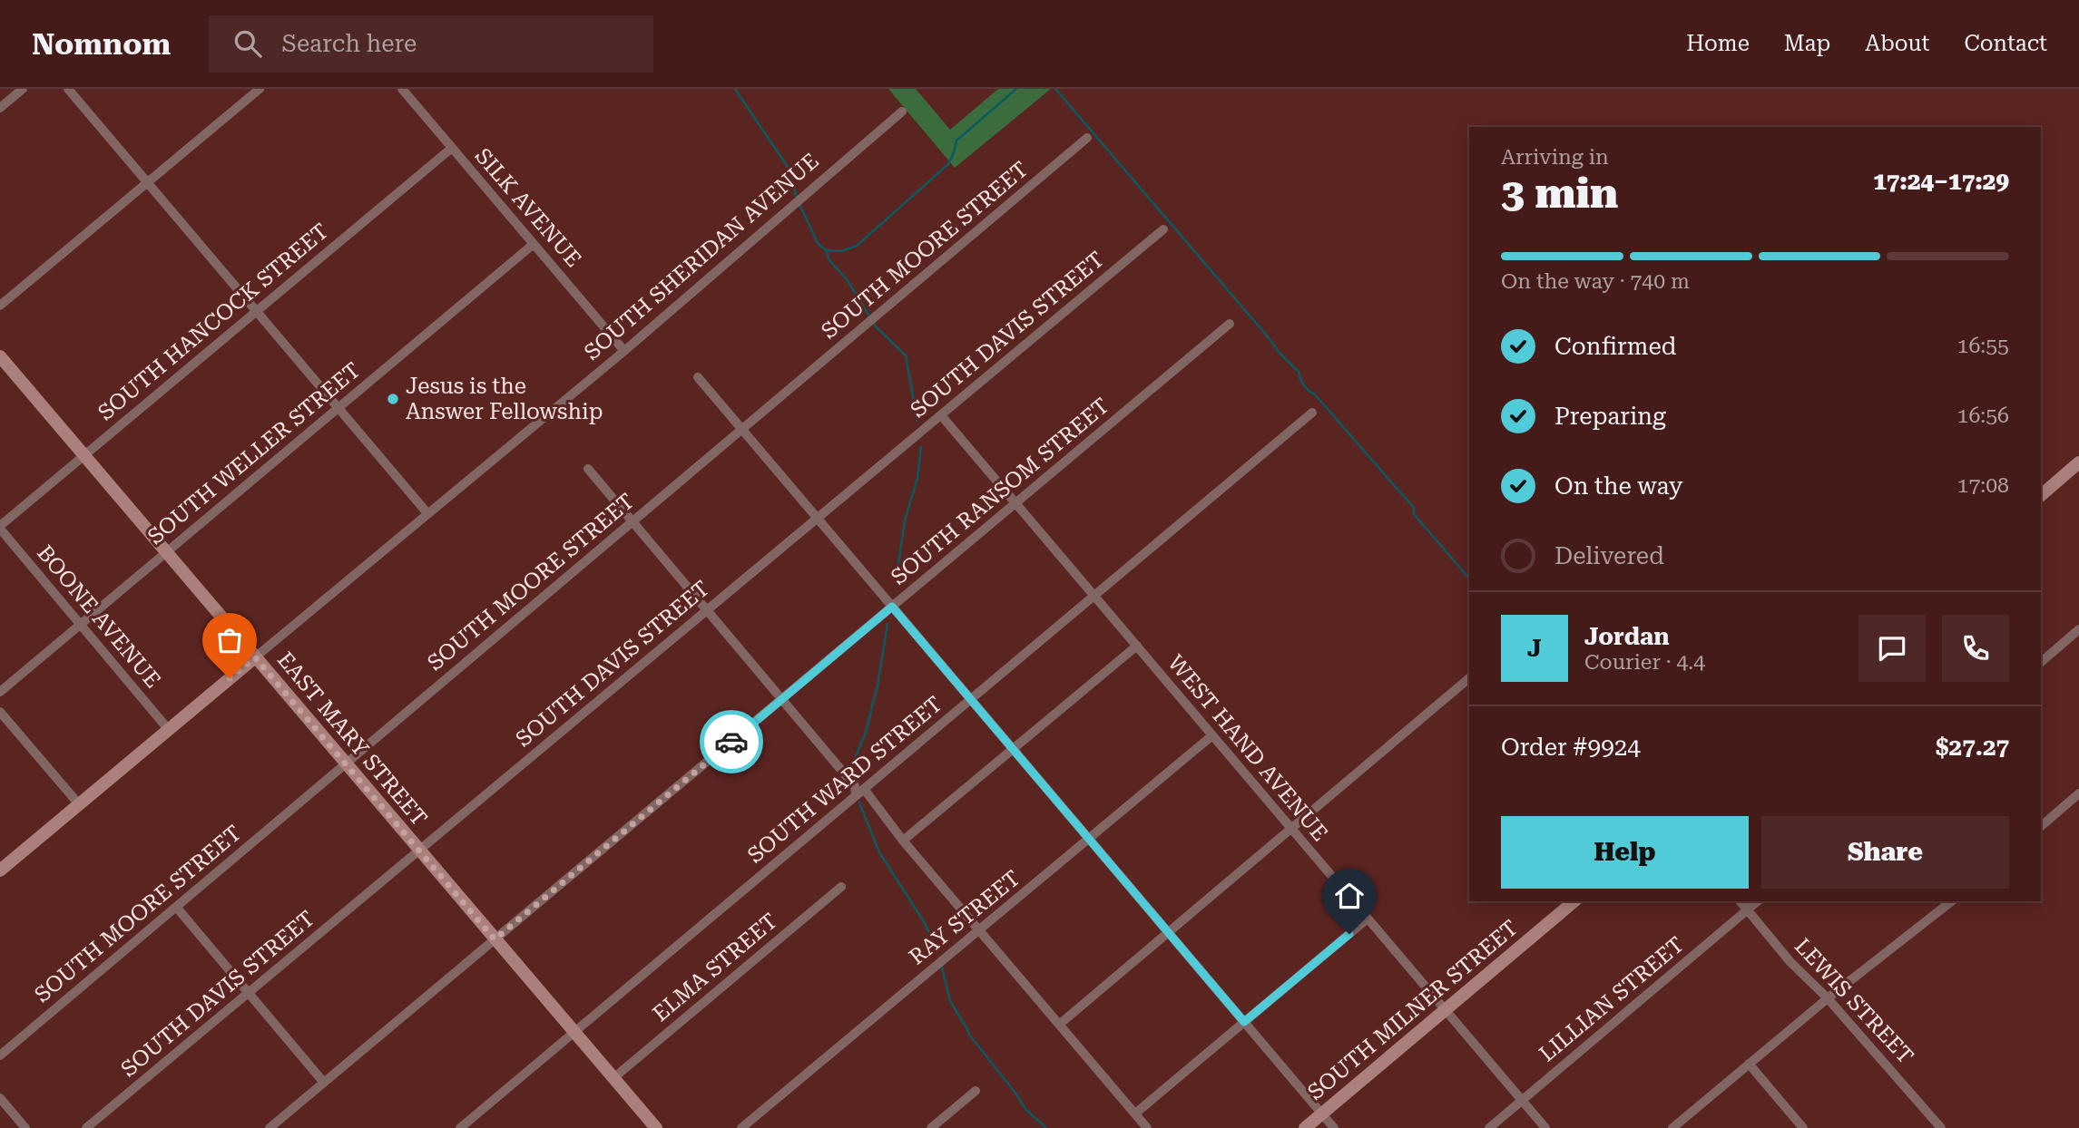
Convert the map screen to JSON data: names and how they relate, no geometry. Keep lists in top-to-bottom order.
{
  "streets": {
    "main road": ["SOUTH SHERIDAN AVENUE", "EAST MARY STREET", "SOUTH MILNER STREET"],
    "street": [
      "SILK AVENUE",
      "SOUTH MOORE STREET",
      "SOUTH HANCOCK STREET",
      "SOUTH DAVIS STREET",
      "SOUTH WELLER STREET",
      "SOUTH RANSOM STREET",
      "BOONE AVENUE",
      "WEST HAND AVENUE",
      "SOUTH WARD STREET",
      "RAY STREET",
      "ELMA STREET",
      "LILLIAN STREET",
      "LEWIS STREET"
    ]
  },
  "crossings": [
    ["SILK AVENUE", "SOUTH SHERIDAN AVENUE"],
    ["SILK AVENUE", "SOUTH HANCOCK STREET"],
    ["SILK AVENUE", "SOUTH WELLER STREET"],
    ["SOUTH MOORE STREET", "EAST MARY STREET"],
    ["SOUTH SHERIDAN AVENUE", "BOONE AVENUE"],
    ["SOUTH SHERIDAN AVENUE", "EAST MARY STREET"],
    ["SOUTH HANCOCK STREET", "BOONE AVENUE"],
    ["SOUTH HANCOCK STREET", "EAST MARY STREET"],
    ["SOUTH DAVIS STREET", "EAST MARY STREET"],
    ["SOUTH DAVIS STREET", "WEST HAND AVENUE"],
    ["SOUTH WELLER STREET", "BOONE AVENUE"],
    ["SOUTH WELLER STREET", "EAST MARY STREET"],
    ["SOUTH RANSOM STREET", "EAST MARY STREET"],
    ["SOUTH RANSOM STREET", "WEST HAND AVENUE"],
    ["EAST MARY STREET", "SOUTH WARD STREET"],
    ["EAST MARY STREET", "ELMA STREET"],
    ["WEST HAND AVENUE", "SOUTH WARD STREET"],
    ["WEST HAND AVENUE", "RAY STREET"],
    ["WEST HAND AVENUE", "LILLIAN STREET"],
    ["WEST HAND AVENUE", "SOUTH MILNER STREET"],
    ["LILLIAN STREET", "LEWIS STREET"]
  ],
  "places": ["Jesus is the Answer Fellowship"],
  "page": {
    "header": "Nomnom",
    "search": "Search here",
    "nav": [
      "Home",
      "Map",
      "About",
      "Contact"
    ],
    "heading": ["3 min", "Arriving in", "17:24–17:29"],
    "panel": [
      "Jordan",
      "Courier · 4.4",
      "Order #9924",
      "$27.27"
    ],
    "bar": "On the way · 740 m",
    "list": [
      ["Confirmed", "16:55"],
      ["Preparing", "16:56"],
      ["On the way", "17:08"],
      "Delivered"
    ],
    "round": "J",
    "buttons": ["Help", "Share"]
  }
}
